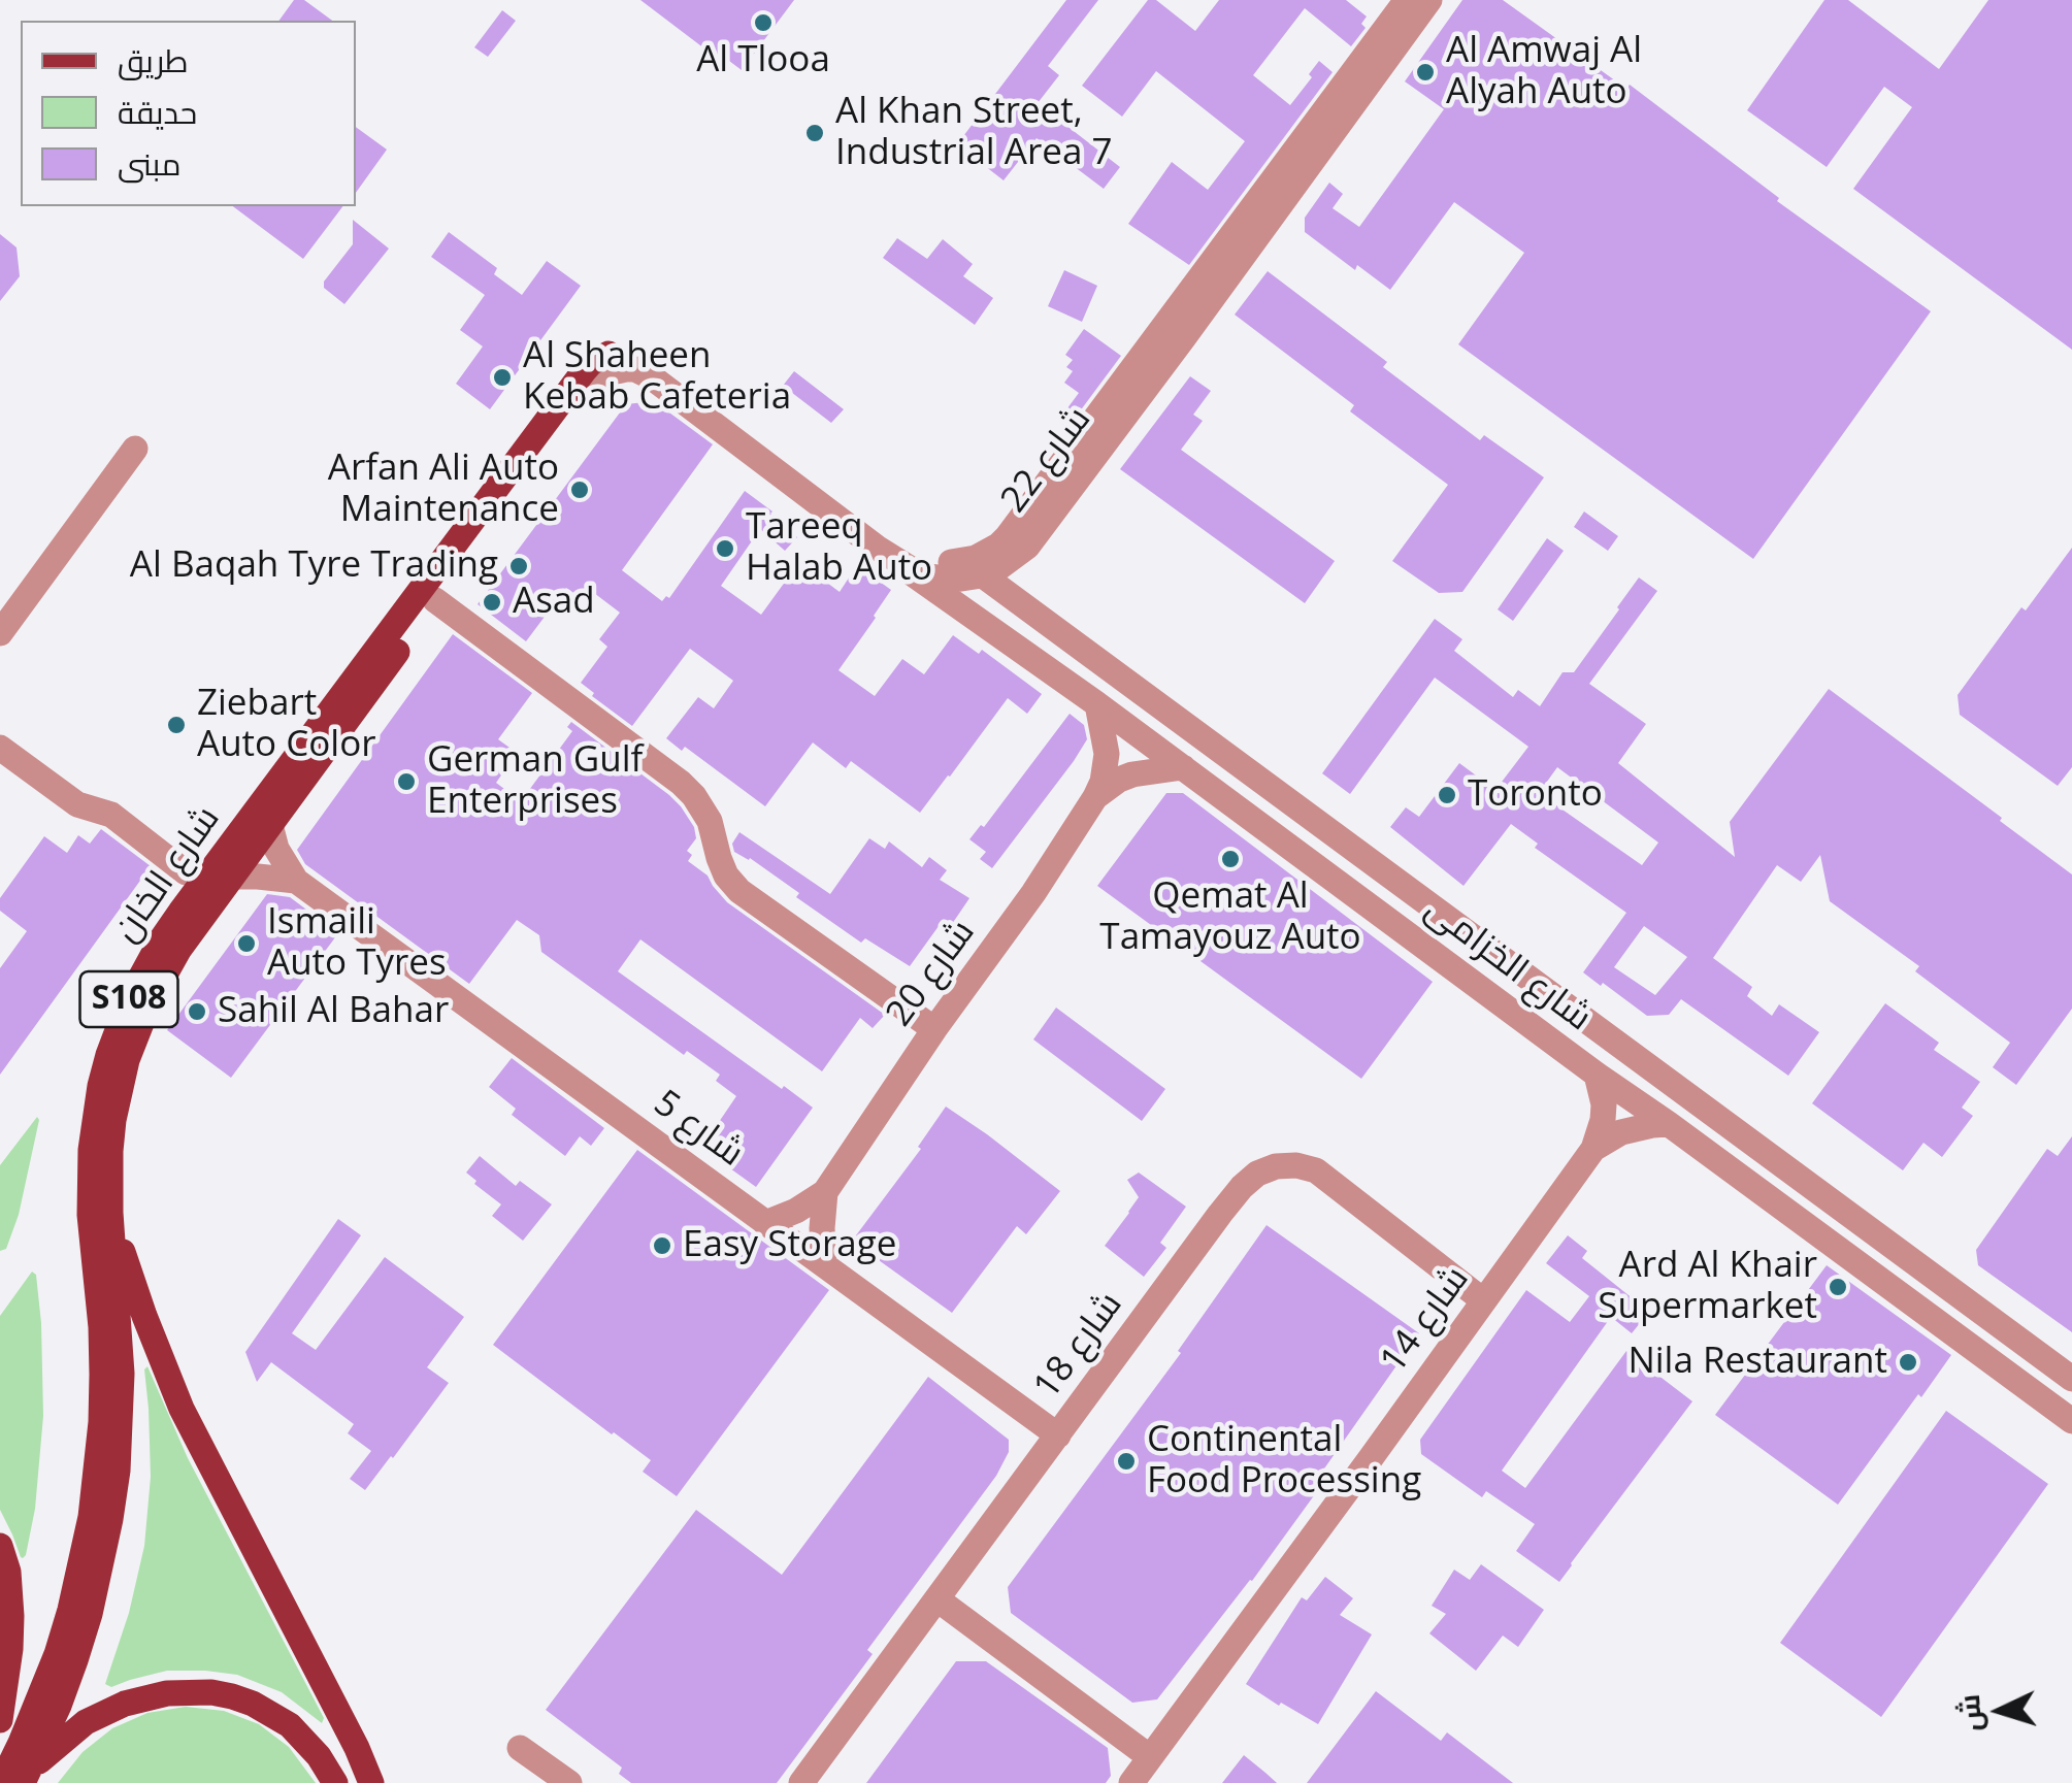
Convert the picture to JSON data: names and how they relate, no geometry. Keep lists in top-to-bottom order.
{
  "streets": {
    "main road": ["شارع الخان", "S108"],
    "street": [
      "شارع 22",
      "شارع الخزامى",
      "شارع 20",
      "شارع 5",
      "شارع 14",
      "شارع 18"
    ]
  },
  "crossings": [
    ["شارع 22", "شارع الخان"],
    ["شارع 22", "شارع الخزامى"],
    ["شارع الخان", "شارع 5"],
    ["شارع الخزامى", "شارع 20"],
    ["شارع الخزامى", "شارع 14"],
    ["شارع 20", "شارع 5"],
    ["شارع 5", "شارع 18"],
    ["شارع 14", "شارع 18"]
  ],
  "places": [
    "Al Tlooa",
    "Al Amwaj Al Alyah Auto",
    "Al Khan Street, Industrial Area 7",
    "Al Shaheen Kebab Cafeteria",
    "Arfan Ali Auto Maintenance",
    "Tareeq Halab Auto",
    "Al Baqah Tyre Trading",
    "Asad",
    "Ziebart Auto Color",
    "German Gulf Enterprises",
    "Toronto",
    "Qemat Al Tamayouz Auto",
    "Ismaili Auto Tyres",
    "Sahil Al Bahar",
    "Easy Storage",
    "Ard Al Khair Supermarket",
    "Nila Restaurant",
    "Continental Food Processing"
  ],
  "legend": ["طريق", "حديقة", "مبنى"],
  "north": "left"
}
